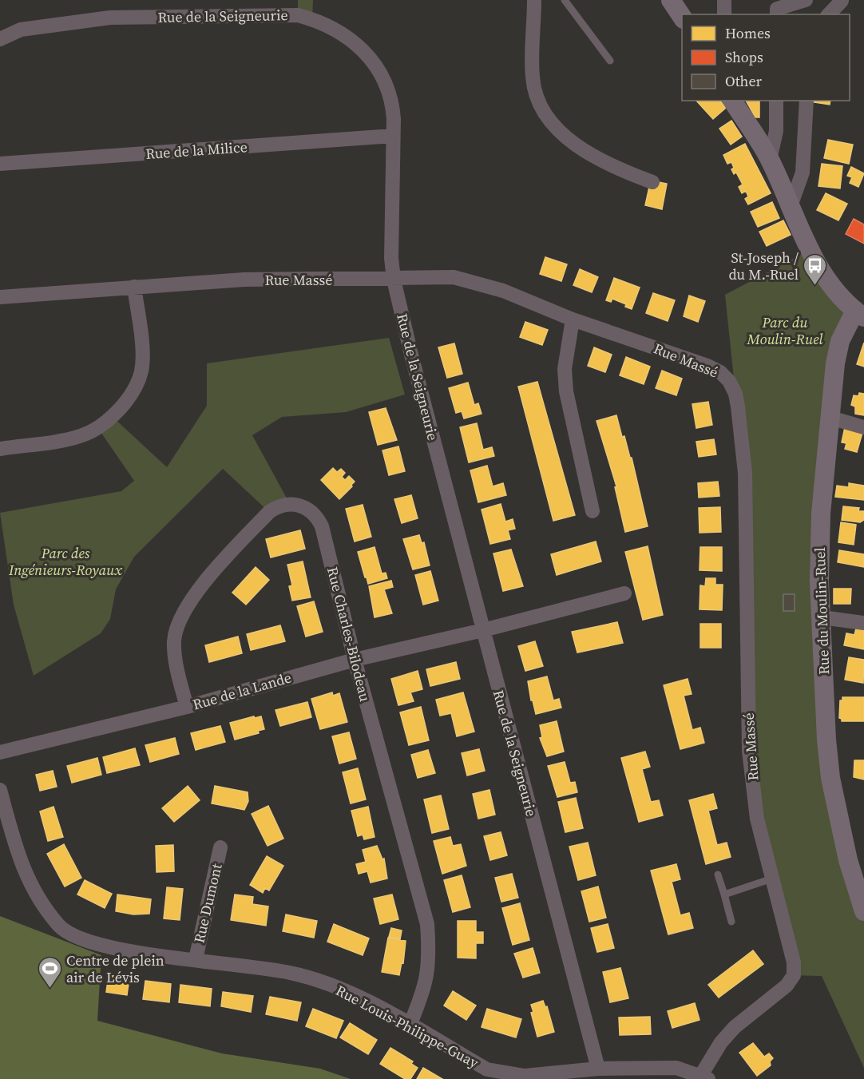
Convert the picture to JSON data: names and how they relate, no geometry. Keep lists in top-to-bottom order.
{
  "streets": {
    "street": [
      "Rue de la Seigneurie",
      "Rue de la Milice",
      "Rue Massé",
      "Rue du Moulin-Ruel",
      "Rue Charles-Bilodeau",
      "Rue de la Lande",
      "Rue Dumont",
      "Rue Louis-Philippe-Guay"
    ]
  },
  "crossings": [
    ["Rue de la Seigneurie", "Rue de la Milice"],
    ["Rue de la Seigneurie", "Rue Massé"],
    ["Rue de la Seigneurie", "Rue de la Lande"],
    ["Rue de la Seigneurie", "Rue Louis-Philippe-Guay"],
    ["Rue Massé", "Rue Louis-Philippe-Guay"],
    ["Rue Charles-Bilodeau", "Rue de la Lande"],
    ["Rue Charles-Bilodeau", "Rue Louis-Philippe-Guay"],
    ["Rue Dumont", "Rue Louis-Philippe-Guay"]
  ],
  "parks": ["Parc du Moulin-Ruel", "Parc des Ingénieurs-Royaux"],
  "places": {
    "bus stop": ["St-Joseph / du M.-Ruel"],
    "sports": ["Centre de plein air de Lévis"]
  },
  "legend": ["Homes", "Shops", "Other"]
}
